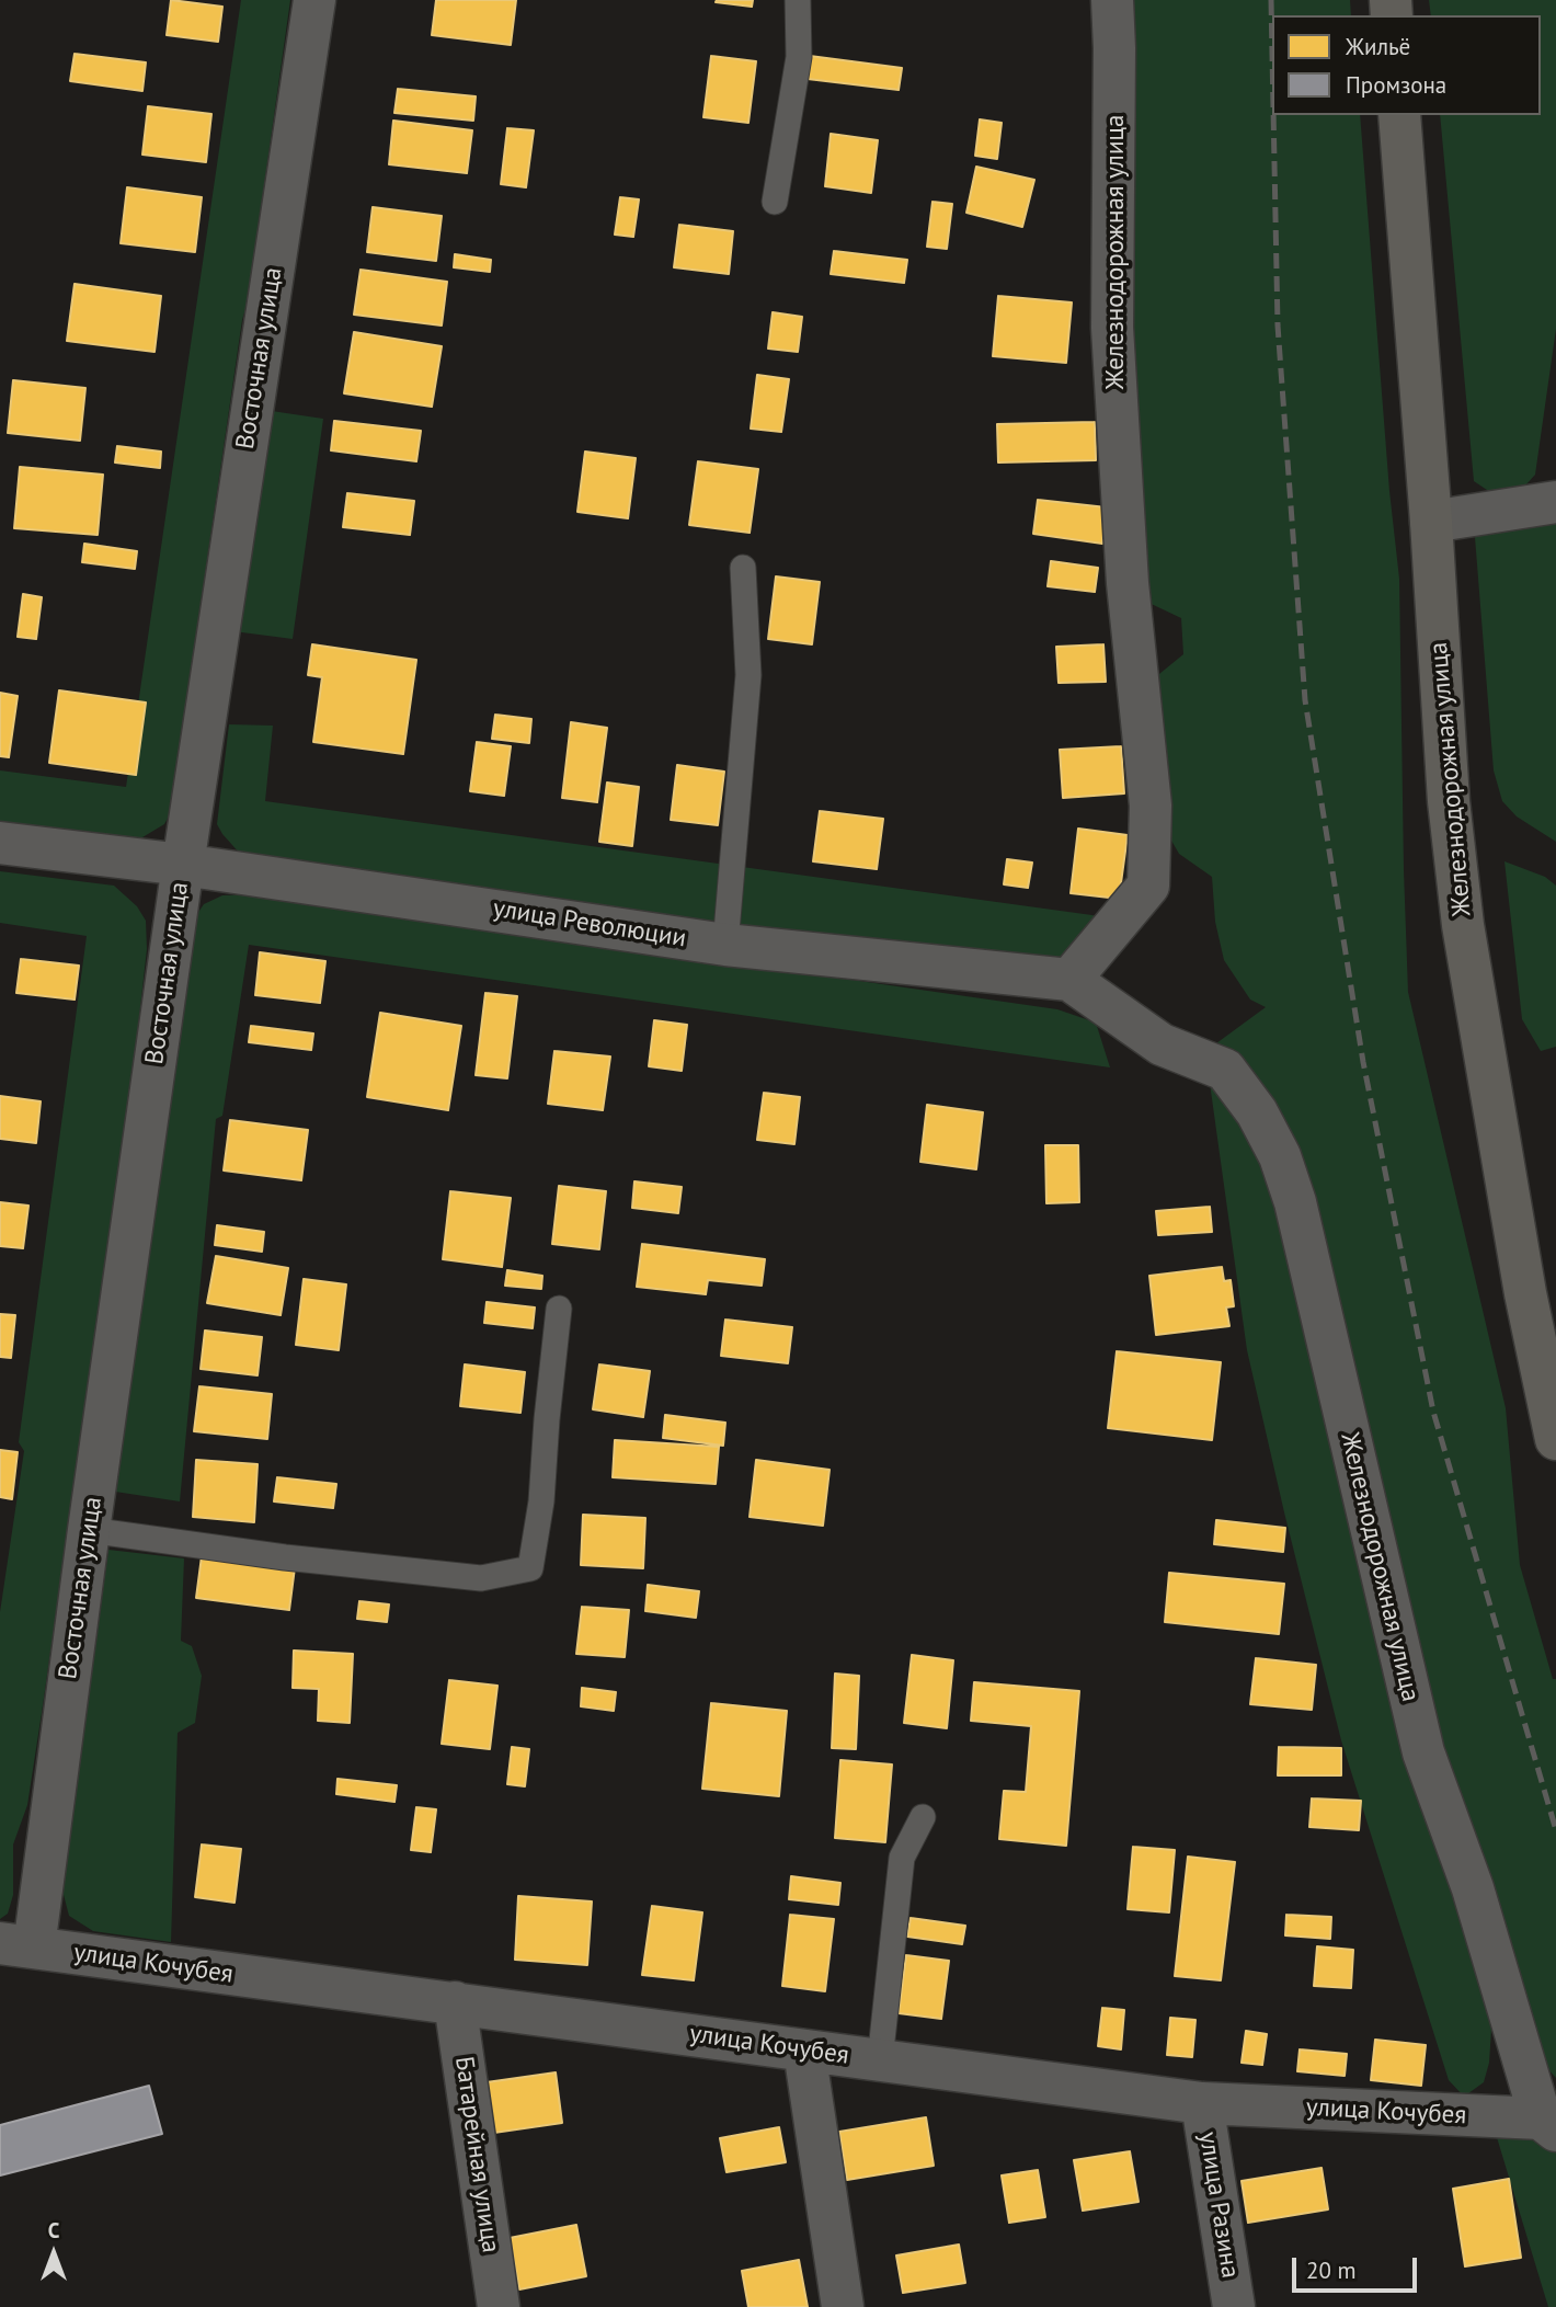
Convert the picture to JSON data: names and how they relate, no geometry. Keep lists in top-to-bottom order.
{
  "streets": {
    "main road": ["Железнодорожная улица"],
    "street": [
      "Восточная улица",
      "улица Революции",
      "улица Кочубея",
      "Батарейная улица",
      "улица Разина"
    ]
  },
  "crossings": [
    ["Железнодорожная улица", "улица Революции"],
    ["Железнодорожная улица", "улица Кочубея"],
    ["Восточная улица", "улица Революции"],
    ["Восточная улица", "улица Кочубея"],
    ["улица Кочубея", "Батарейная улица"],
    ["улица Кочубея", "улица Разина"]
  ],
  "legend": ["Жильё", "Промзона"],
  "scale_bar": "20 m",
  "north": "top"
}
